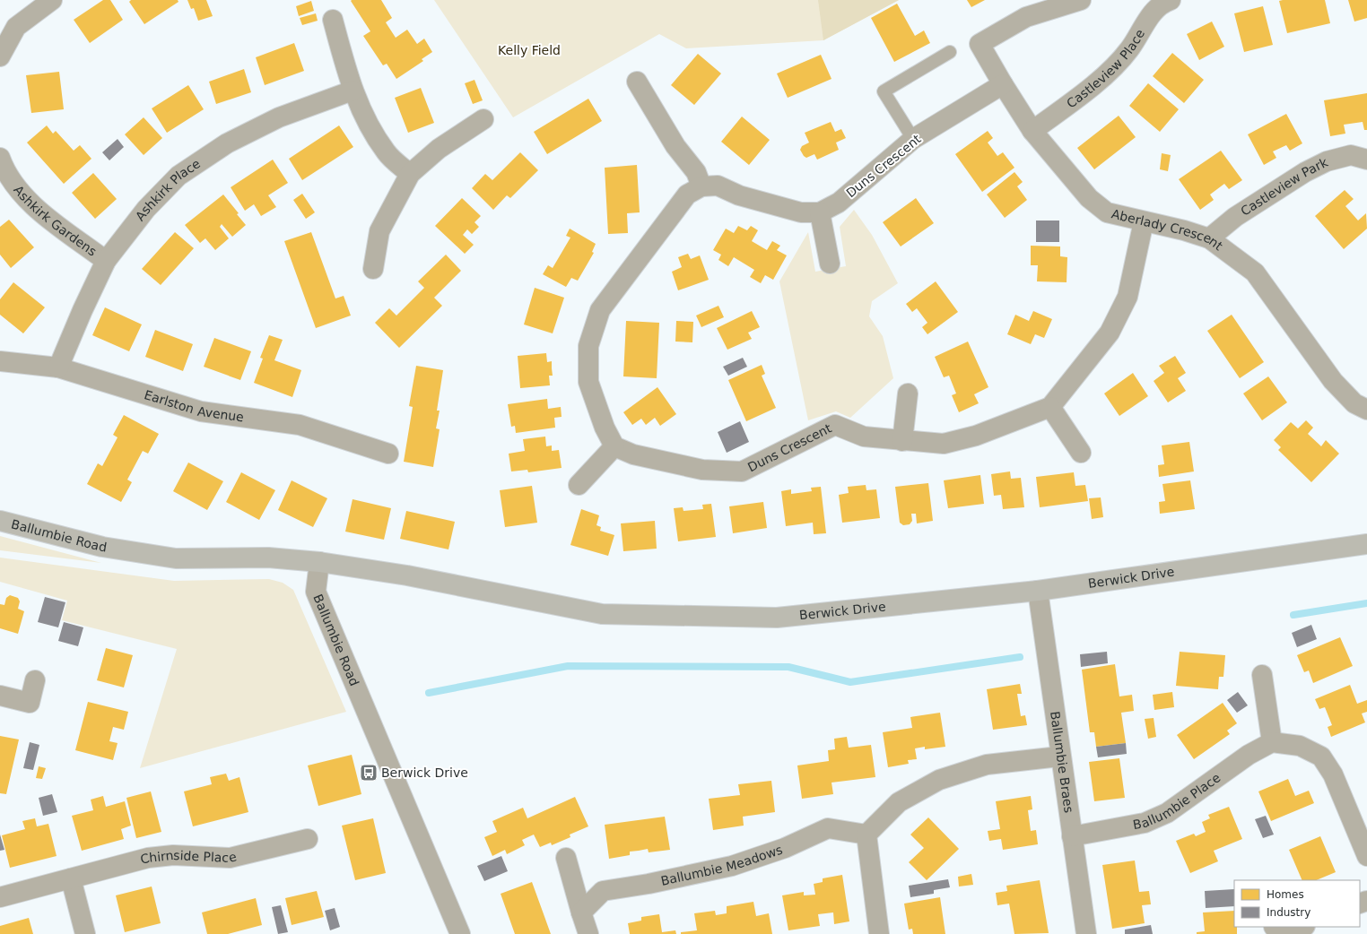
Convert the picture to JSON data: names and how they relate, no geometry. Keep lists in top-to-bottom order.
{
  "streets": {
    "street": [
      "Castleview Place",
      "Duns Crescent",
      "Castleview Park",
      "Ashkirk Place",
      "Ashkirk Gardens",
      "Aberlady Crescent",
      "Earlston Avenue",
      "Ballumbie Road",
      "Berwick Drive",
      "Ballumbie Braes",
      "Ballumbie Place",
      "Chirnside Place",
      "Ballumbie Meadows"
    ]
  },
  "crossings": [
    ["Castleview Place", "Aberlady Crescent"],
    ["Duns Crescent", "Aberlady Crescent"],
    ["Castleview Park", "Aberlady Crescent"],
    ["Ashkirk Place", "Ashkirk Gardens"],
    ["Ashkirk Place", "Earlston Avenue"],
    ["Ballumbie Road", "Berwick Drive"],
    ["Berwick Drive", "Ballumbie Braes"],
    ["Ballumbie Braes", "Ballumbie Place"]
  ],
  "parks": ["Kelly Field"],
  "places": {
    "bus stop": ["Berwick Drive"]
  },
  "legend": ["Homes", "Industry"]
}
